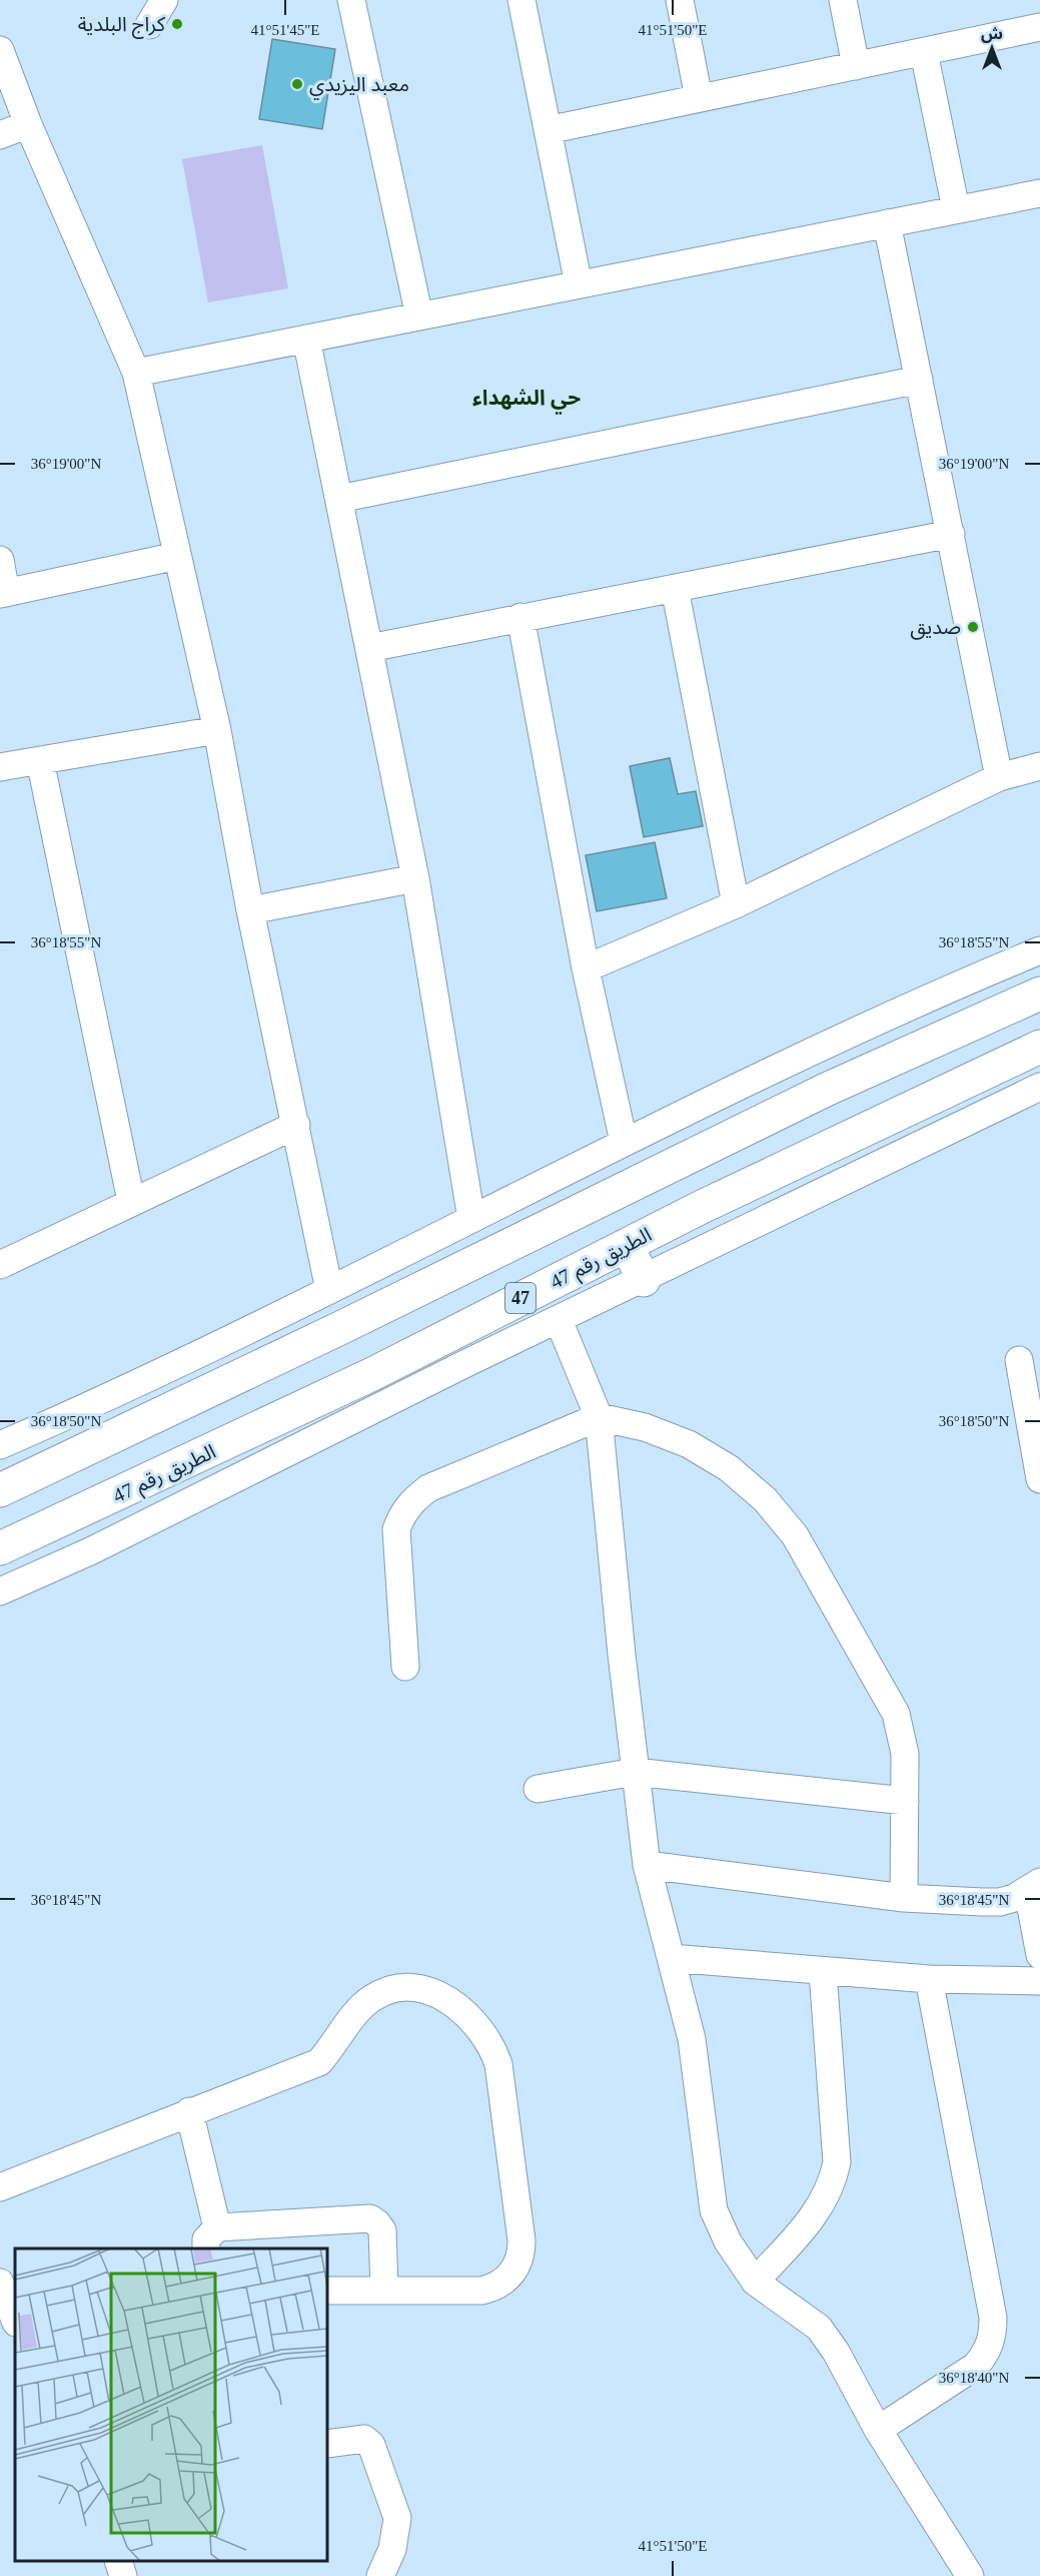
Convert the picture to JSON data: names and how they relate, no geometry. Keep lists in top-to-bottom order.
{
  "streets": {
    "highway": ["الطريق رقم 47", "47"]
  },
  "districts": ["حي الشهداء"],
  "places": ["كراج البلدية", "معبد اليزيدي", "صديق"],
  "north": "top",
  "coordinates": [
    "41°51'45\"E",
    "41°51'50\"E",
    "36°19'00\"N",
    "36°18'55\"N",
    "36°18'50\"N",
    "36°18'45\"N",
    "36°18'40\"N"
  ]
}
